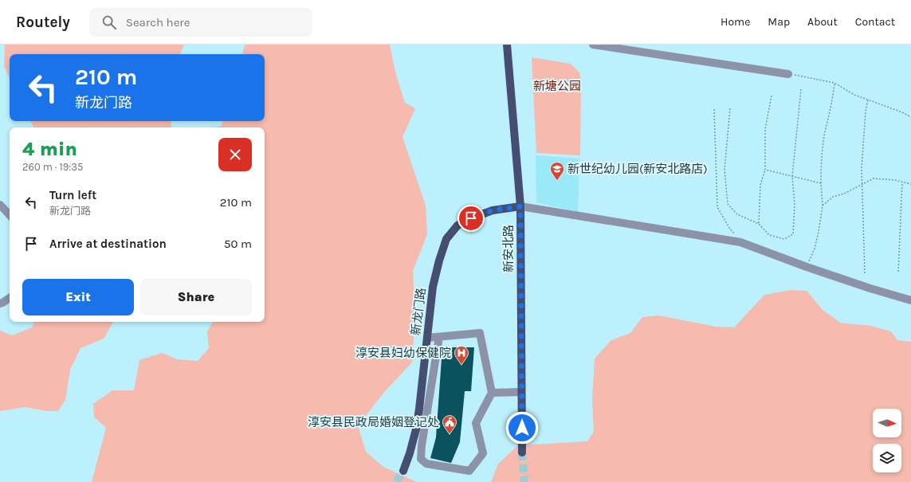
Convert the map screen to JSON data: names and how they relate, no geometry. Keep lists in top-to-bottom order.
{
  "streets": {
    "main road": ["新安北路", "新龙门路"]
  },
  "crossings": [
    ["新安北路", "新龙门路"]
  ],
  "parks": ["新塘公园"],
  "places": {
    "school or university": ["新世纪幼儿园(新安北路店)"],
    "hospital": ["淳安县妇幼保健院"],
    "public building": ["淳安县民政局婚姻登记处"]
  },
  "north": "right",
  "page": {
    "header": "Routely",
    "search": "Search here",
    "nav": [
      "Home",
      "Map",
      "About",
      "Contact"
    ],
    "turn": ["210 m", "新龙门路"],
    "heading": ["4 min", "260 m · 19:35"],
    "list": [
      {
        "name": "Turn left",
        "note": "新龙门路",
        "value": "210 m"
      },
      {
        "name": "Arrive at destination",
        "value": "50 m"
      }
    ],
    "buttons": ["Exit", "Share"]
  }
}
